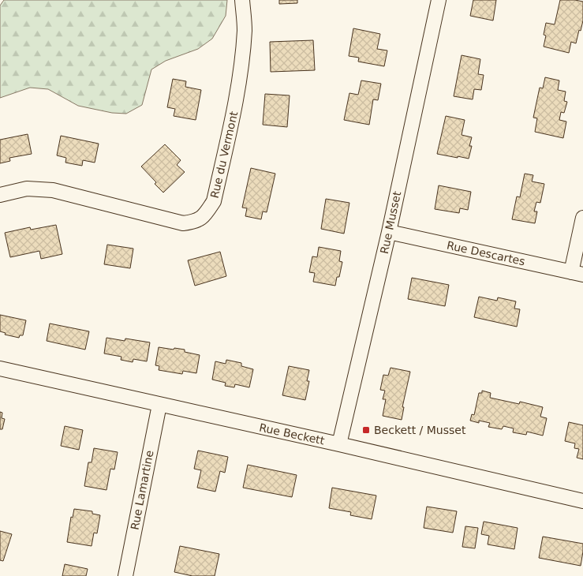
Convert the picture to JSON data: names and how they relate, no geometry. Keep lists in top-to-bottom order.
{
  "streets": {
    "street": [
      "Rue du Vermont",
      "Rue Musset",
      "Rue Descartes",
      "Rue Beckett",
      "Rue Lamartine"
    ]
  },
  "crossings": [
    ["Rue Musset", "Rue Descartes"],
    ["Rue Musset", "Rue Beckett"],
    ["Rue Beckett", "Rue Lamartine"]
  ],
  "places": {
    "transit": ["Beckett / Musset"]
  }
}
